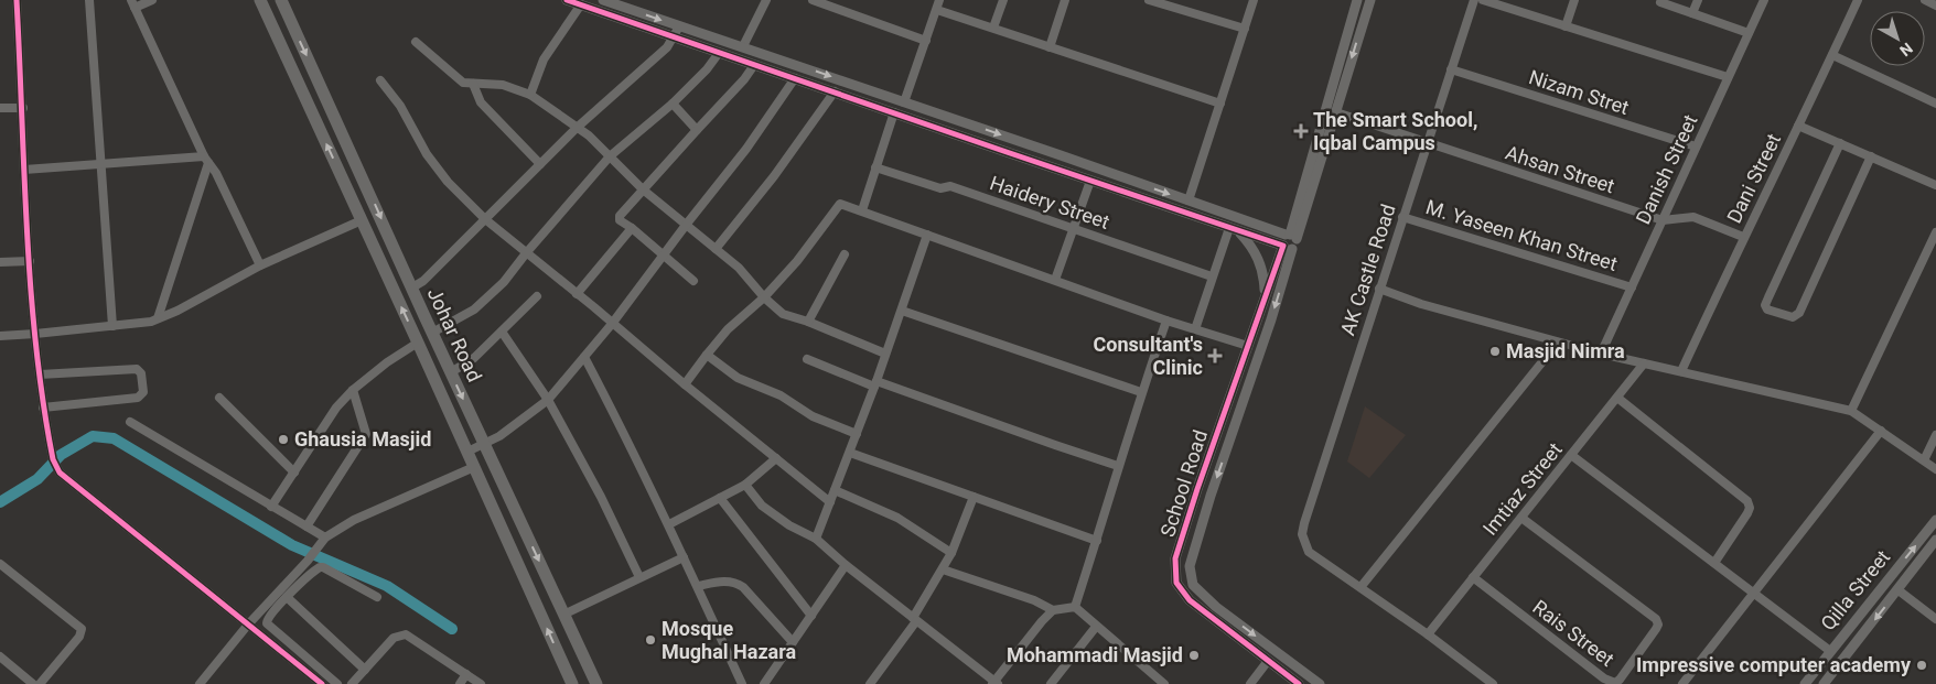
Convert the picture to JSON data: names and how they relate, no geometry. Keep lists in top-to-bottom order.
{
  "streets": {
    "main road": ["Johar Road"],
    "street": [
      "Nizam Stret",
      "Ahsan Street",
      "Danish Street",
      "Dani Street",
      "Haidery Street",
      "M. Yaseen Khan Street",
      "AK Castle Road",
      "School Road",
      "Imtiaz Street",
      "Qilla Street",
      "Rais Street"
    ]
  },
  "crossings": [
    ["Nizam Stret", "Danish Street"],
    ["Nizam Stret", "AK Castle Road"],
    ["Ahsan Street", "Danish Street"],
    ["Ahsan Street", "Dani Street"],
    ["Ahsan Street", "AK Castle Road"],
    ["Danish Street", "M. Yaseen Khan Street"],
    ["M. Yaseen Khan Street", "AK Castle Road"],
    ["Imtiaz Street", "Rais Street"]
  ],
  "one_way": ["School Road"],
  "places": {
    "health": ["The Smart School, Iqbal Campus", "Consultant's Clinic"],
    "other": [
      "Masjid Nimra",
      "Ghausia Masjid",
      "Mosque Mughal Hazara",
      "Mohammadi Masjid",
      "Impressive computer academy"
    ]
  },
  "north": "bottom right"
}
